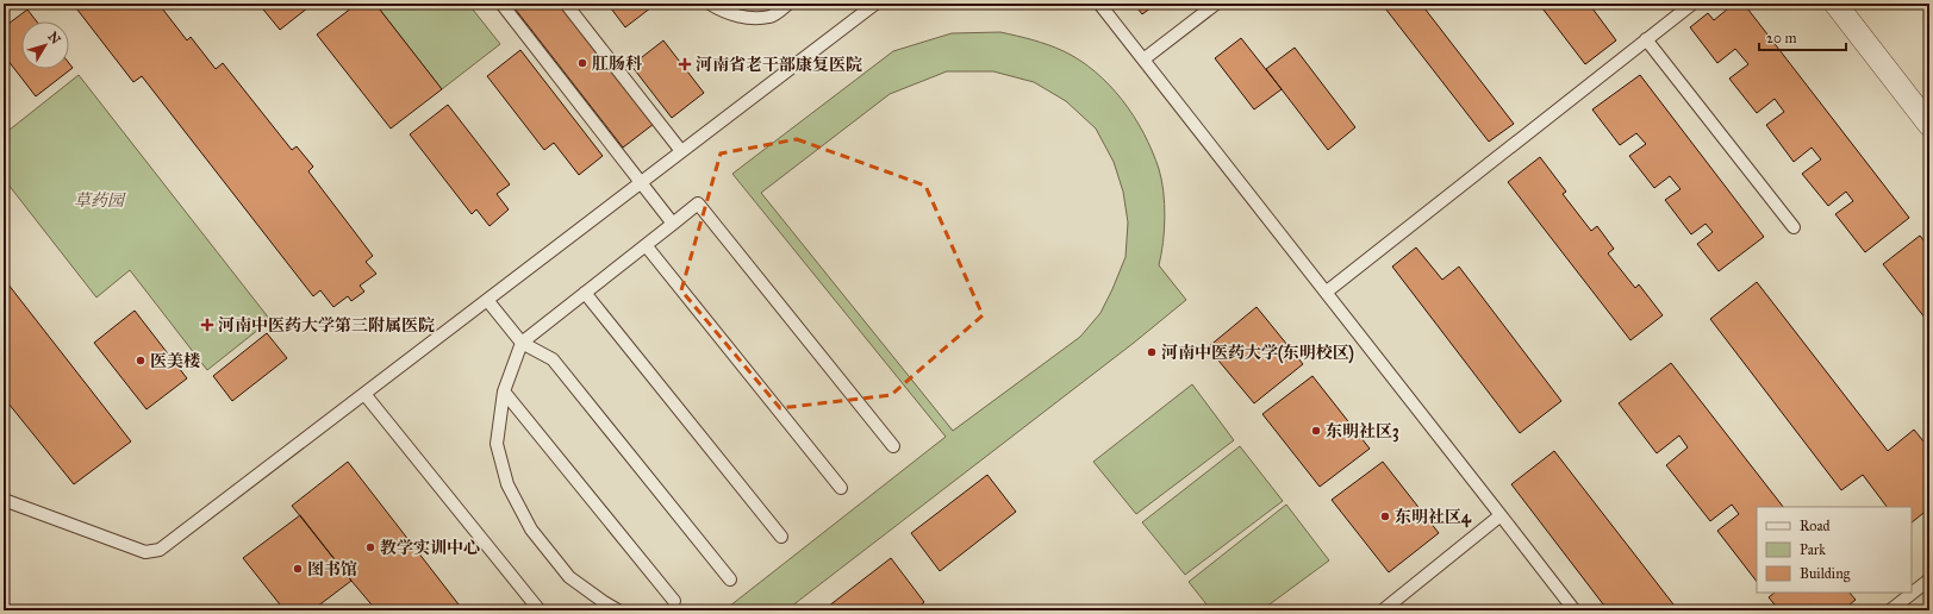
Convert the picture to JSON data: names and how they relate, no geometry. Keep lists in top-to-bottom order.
{
  "parks": ["草药园"],
  "places": {
    "other": [
      "肛肠科",
      "河南中医药大学(东明校区)",
      "医美楼",
      "东明社区3",
      "东明社区4",
      "教学实训中心",
      "图书馆"
    ],
    "health": ["河南省老干部康复医院", "河南中医药大学第三附属医院"]
  },
  "legend": ["Road", "Park", "Building"],
  "scale_bar": "20 m",
  "north": "top right"
}
